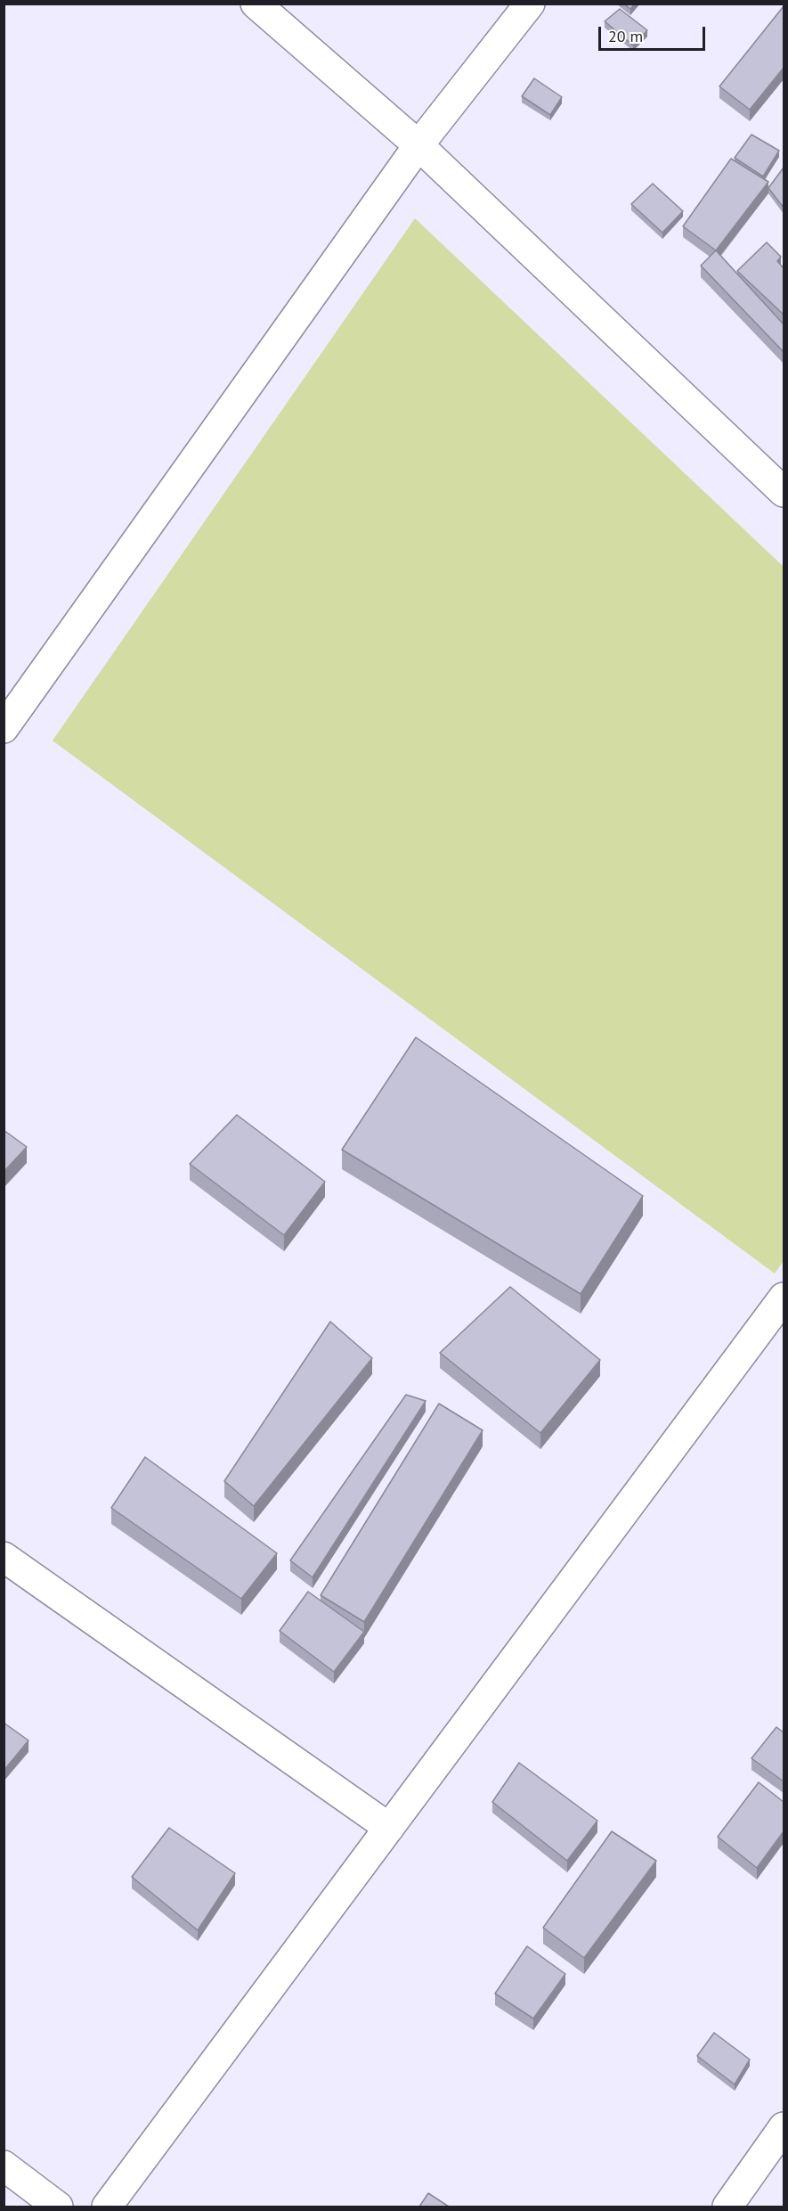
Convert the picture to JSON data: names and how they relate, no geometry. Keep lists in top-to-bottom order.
{
  "scale_bar": "20 m"
}
